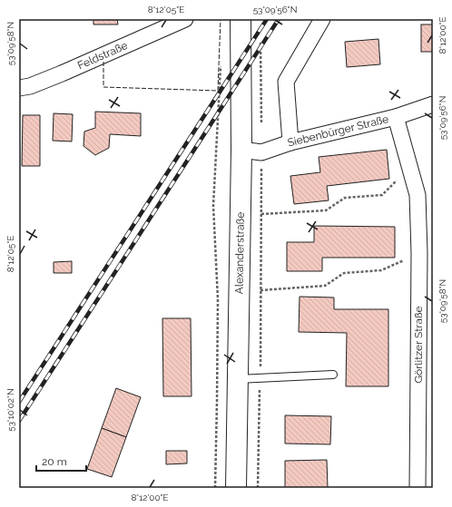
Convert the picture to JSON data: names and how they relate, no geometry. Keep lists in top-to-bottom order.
{
  "streets": {
    "main road": ["Alexanderstraße"],
    "street": ["Feldstraße", "Siebenbürger Straße", "Görlitzer Straße"]
  },
  "crossings": [
    ["Siebenbürger Straße", "Alexanderstraße"],
    ["Siebenbürger Straße", "Görlitzer Straße"]
  ],
  "scale_bar": "20 m",
  "coordinates": [
    "8°12'05\"E",
    "53°09'56\"N",
    "8°12'00\"E",
    "53°09'58\"N",
    "53°10'02\"N"
  ]
}
